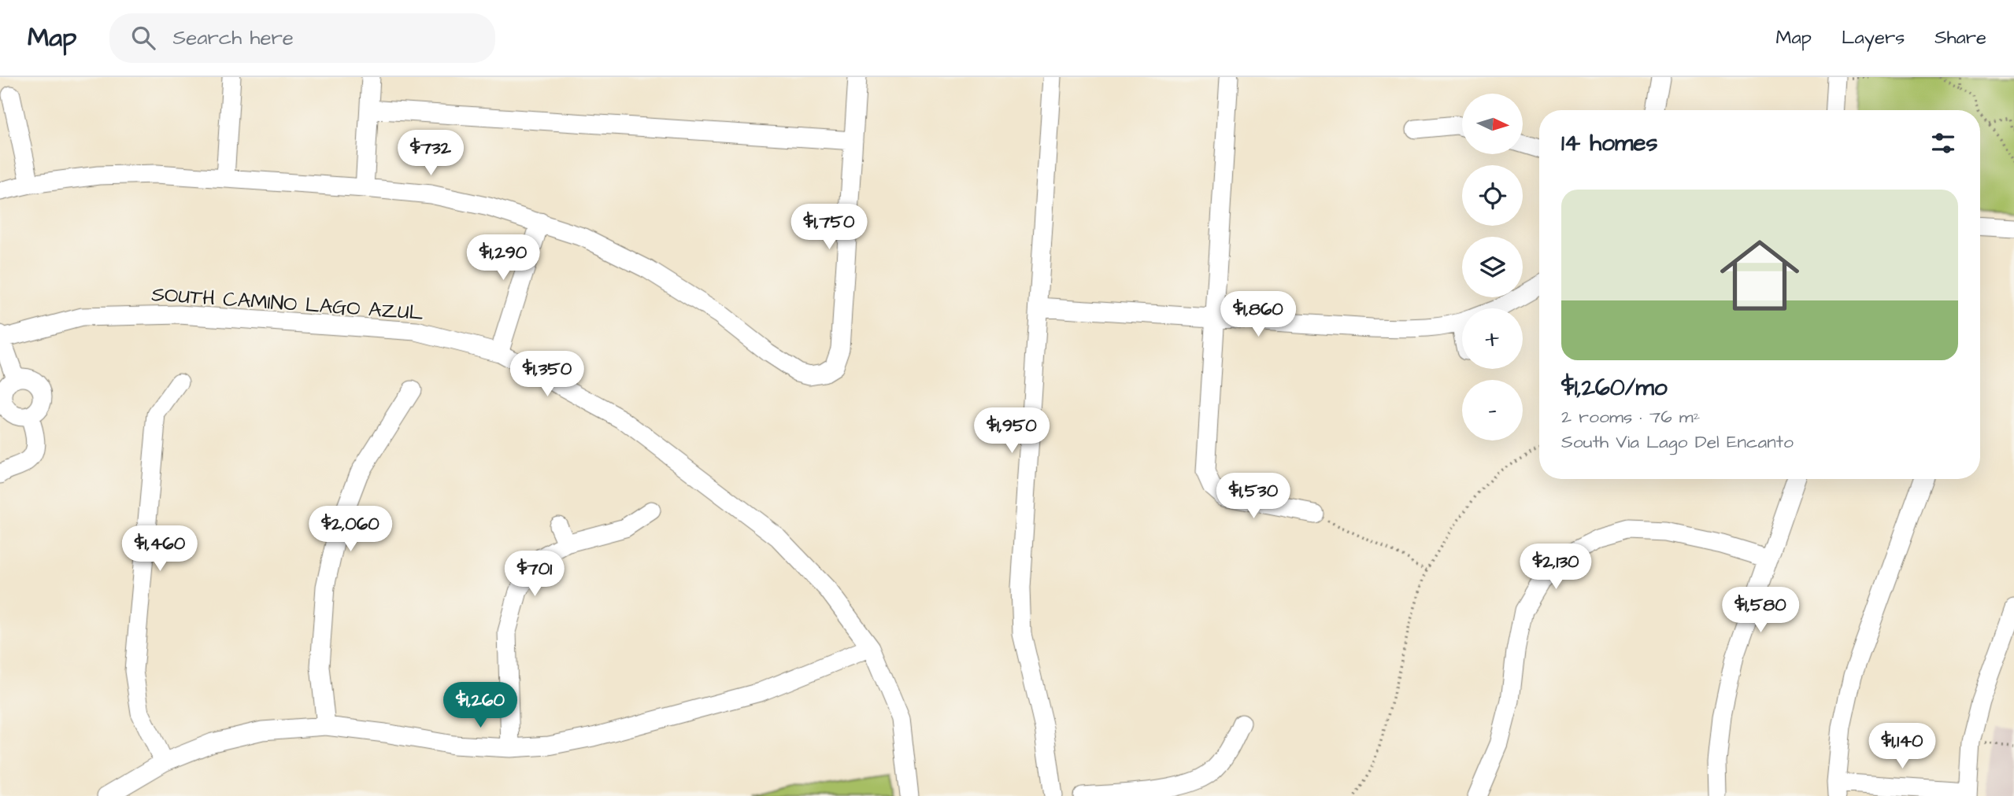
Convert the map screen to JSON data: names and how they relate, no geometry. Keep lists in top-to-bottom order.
{
  "streets": {
    "street": ["SOUTH CAMINO LAGO AZUL"]
  },
  "north": "right",
  "page": {
    "header": "Map",
    "search": "Search here",
    "nav": ["Map", "Layers", "Share"],
    "map_buttons": ["+", "−"],
    "heading": "14 homes",
    "price": [
      "$732",
      "$1,750",
      "$1,290",
      "$1,860",
      "$1,350",
      "$1,950",
      "$1,530",
      "$2,060",
      "$1,460",
      "$2,130",
      "$701",
      "$1,580",
      "$1,260",
      "$1,140"
    ],
    "list": [
      {
        "name": "$1,260/mo",
        "note": "2 rooms · 76 m² · South Via Lago Del Encanto"
      }
    ]
  }
}
